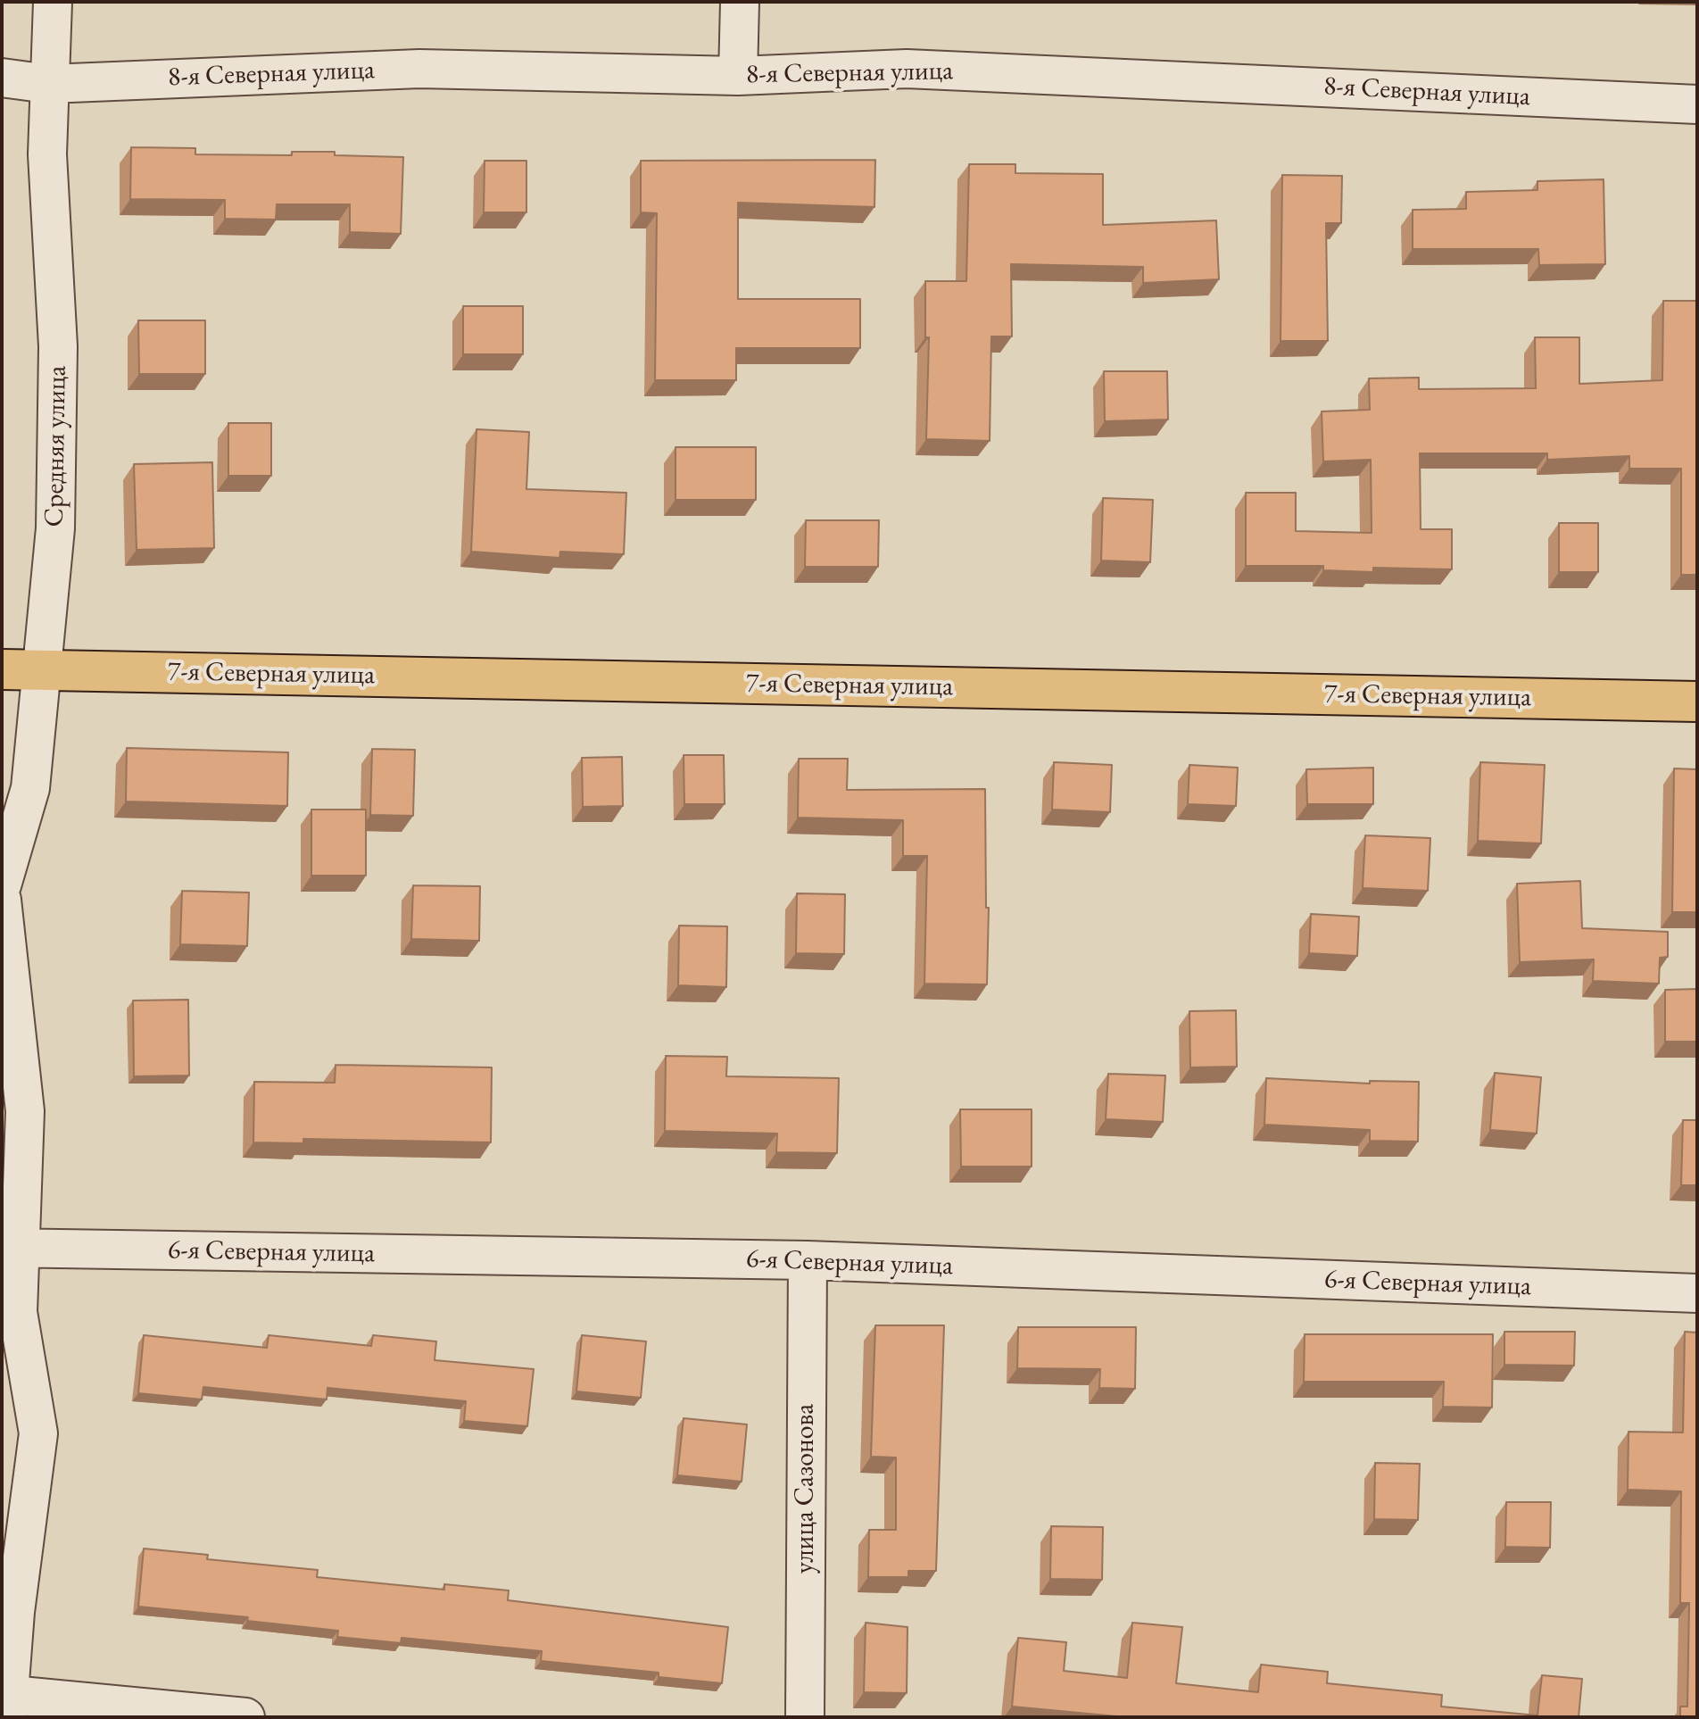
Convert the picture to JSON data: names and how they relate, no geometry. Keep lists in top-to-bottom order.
{
  "streets": {
    "main road": ["7-я Северная улица"],
    "street": [
      "8-я Северная улица",
      "Средняя улица",
      "6-я Северная улица",
      "улица Сазонова"
    ]
  },
  "crossings": [
    ["8-я Северная улица", "Средняя улица"],
    ["Средняя улица", "7-я Северная улица"],
    ["6-я Северная улица", "улица Сазонова"]
  ]
}
